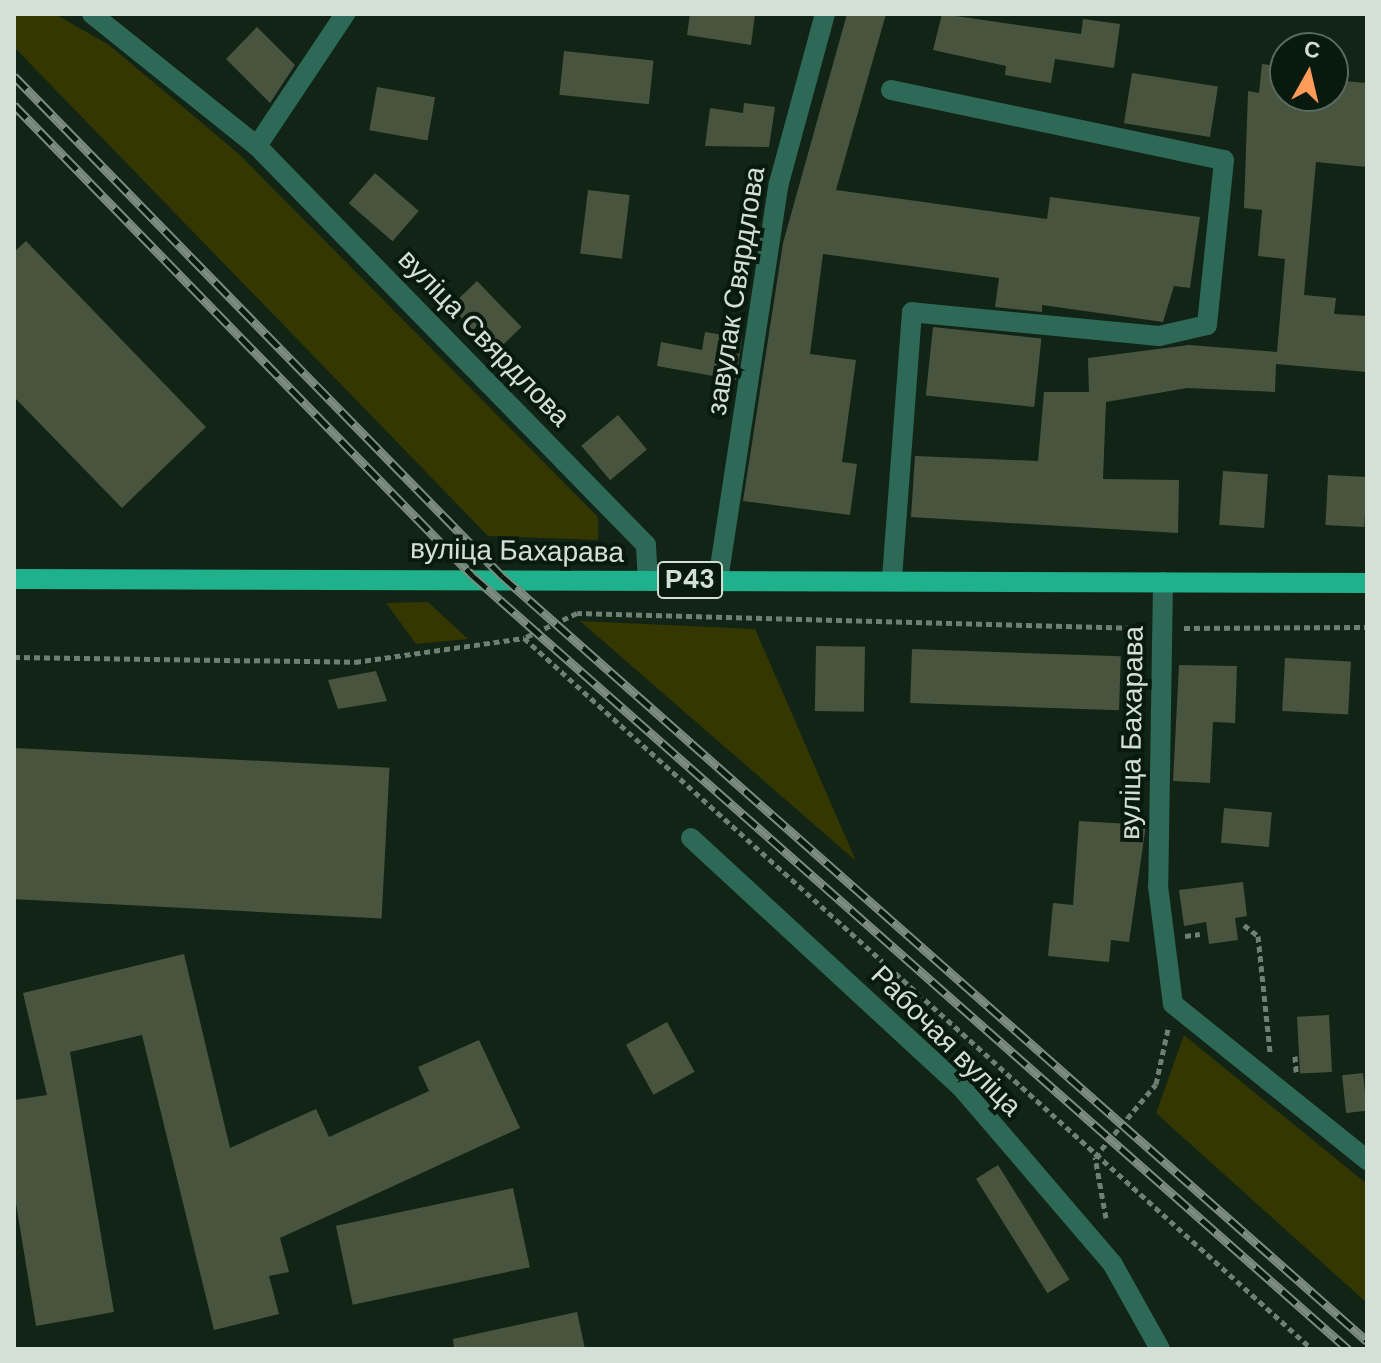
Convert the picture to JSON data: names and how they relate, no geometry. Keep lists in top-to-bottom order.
{
  "streets": {
    "main road": ["вуліца Бахарава", "Р43"],
    "street": ["завулак Свярдлова", "вуліца Свярдлова", "Рабочая вуліца"]
  },
  "crossings": [
    ["завулак Свярдлова", "вуліца Бахарава"],
    ["вуліца Свярдлова", "вуліца Бахарава"]
  ],
  "north": "top"
}
